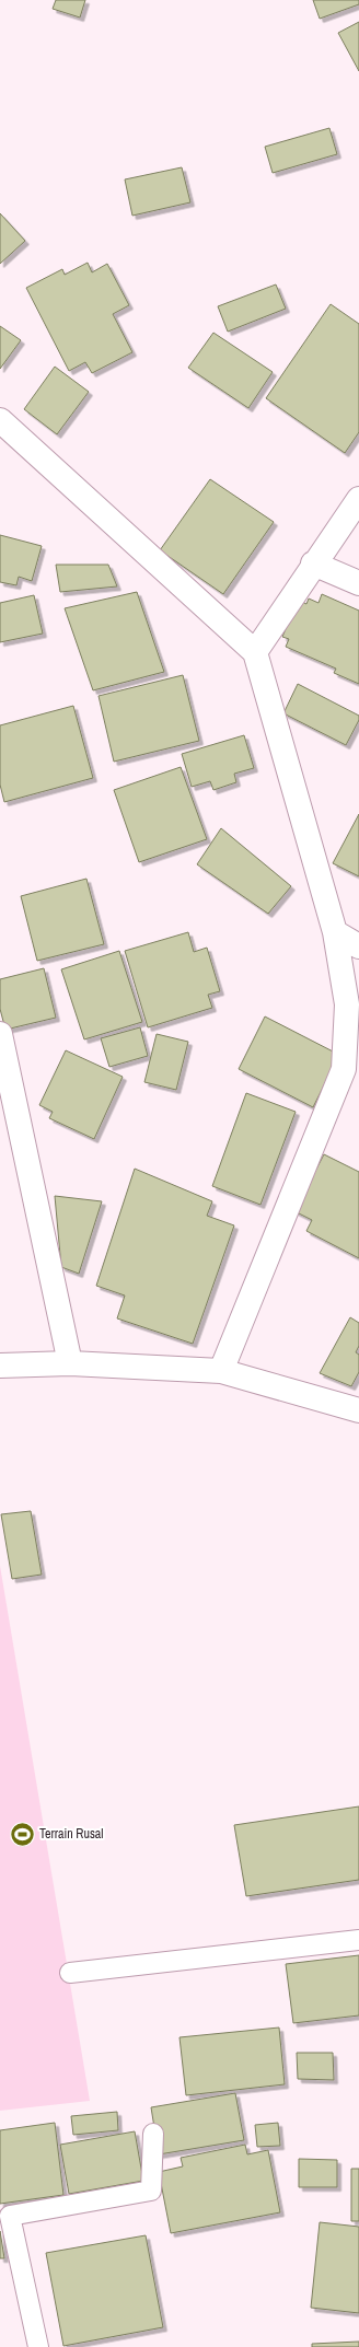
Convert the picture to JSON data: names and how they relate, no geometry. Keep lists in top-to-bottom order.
{
  "places": {
    "sports": ["Terrain Rusal"]
  }
}
